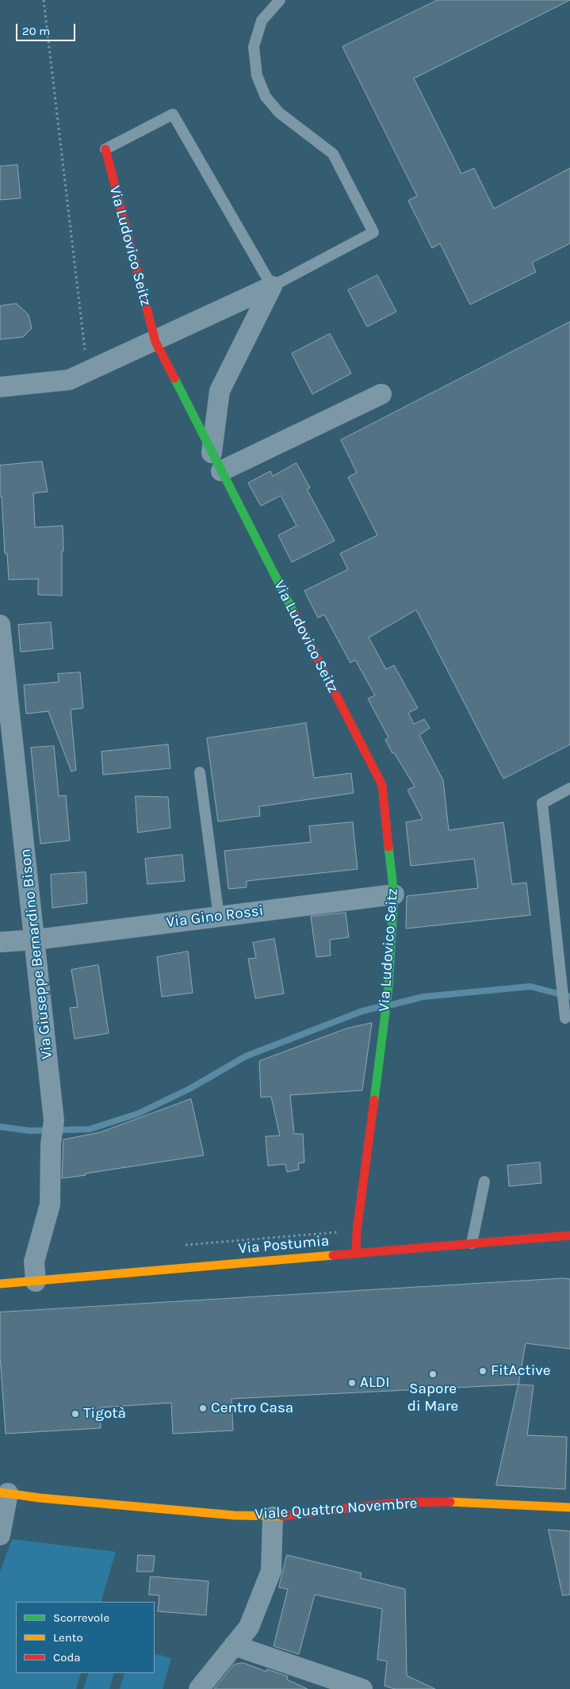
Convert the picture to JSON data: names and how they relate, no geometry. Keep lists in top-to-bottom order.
{
  "streets": {
    "street": [
      "Via Ludovico Seitz",
      "Via Gino Rossi",
      "Via Giuseppe Bernardino Bison",
      "Via Postumia",
      "Viale Quattro Novembre"
    ]
  },
  "crossings": [
    ["Via Ludovico Seitz", "Via Gino Rossi"],
    ["Via Ludovico Seitz", "Via Postumia"],
    ["Via Gino Rossi", "Via Giuseppe Bernardino Bison"],
    ["Via Giuseppe Bernardino Bison", "Via Postumia"]
  ],
  "places": [
    "FitActive",
    "Sapore di Mare",
    "ALDI",
    "Centro Casa",
    "Tigotà"
  ],
  "legend": ["Scorrevole", "Lento", "Coda"],
  "scale_bar": "20 m"
}
